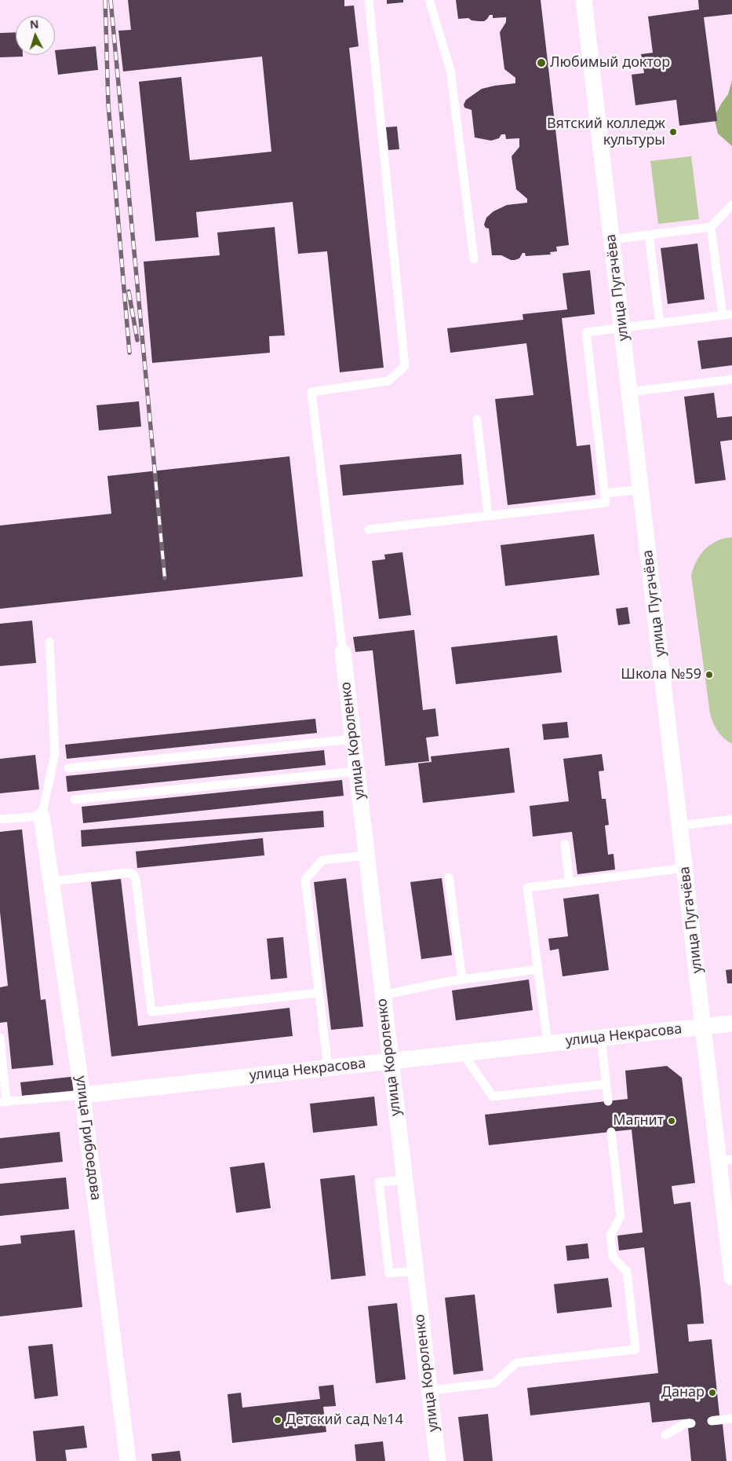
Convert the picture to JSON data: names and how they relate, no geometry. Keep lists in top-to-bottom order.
{
  "streets": {
    "street": [
      "улица Пугачёва",
      "улица Короленко",
      "улица Некрасова",
      "улица Грибоедова"
    ]
  },
  "crossings": [
    ["улица Пугачёва", "улица Некрасова"],
    ["улица Короленко", "улица Некрасова"],
    ["улица Некрасова", "улица Грибоедова"]
  ],
  "places": [
    "Любимый доктор",
    "Вятский колледж культуры",
    "Школа №59",
    "Магнит",
    "Данар",
    "Детский сад №14"
  ],
  "north": "top"
}
